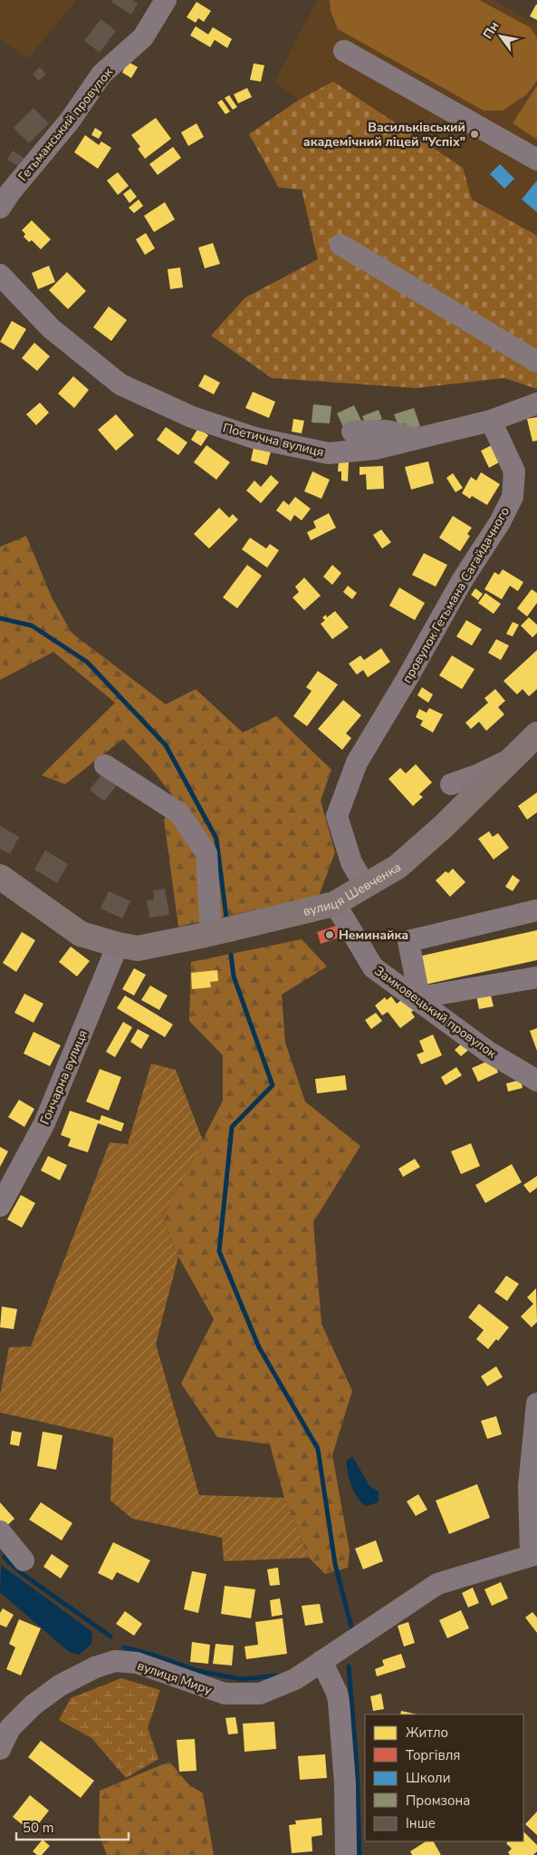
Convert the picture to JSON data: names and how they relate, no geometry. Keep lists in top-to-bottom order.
{
  "streets": {
    "main road": ["вулиця Шевченка"],
    "street": [
      "Гетьманський провулок",
      "Поетична вулиця",
      "провулок Гетьмана Сагайдачного",
      "Замковецький провулок",
      "Гончарна вулиця",
      "вулиця Миру"
    ]
  },
  "crossings": [
    ["Поетична вулиця", "провулок Гетьмана Сагайдачного"],
    ["провулок Гетьмана Сагайдачного", "вулиця Шевченка"],
    ["вулиця Шевченка", "Замковецький провулок"],
    ["вулиця Шевченка", "Гончарна вулиця"]
  ],
  "places": ["Васильківський академічний ліцей \"Успіх\"", "Неминайка"],
  "legend": [
    "Житло",
    "Торгівля",
    "Школи",
    "Промзона",
    "Інше"
  ],
  "scale_bar": "50 m",
  "north": "top left"
}
